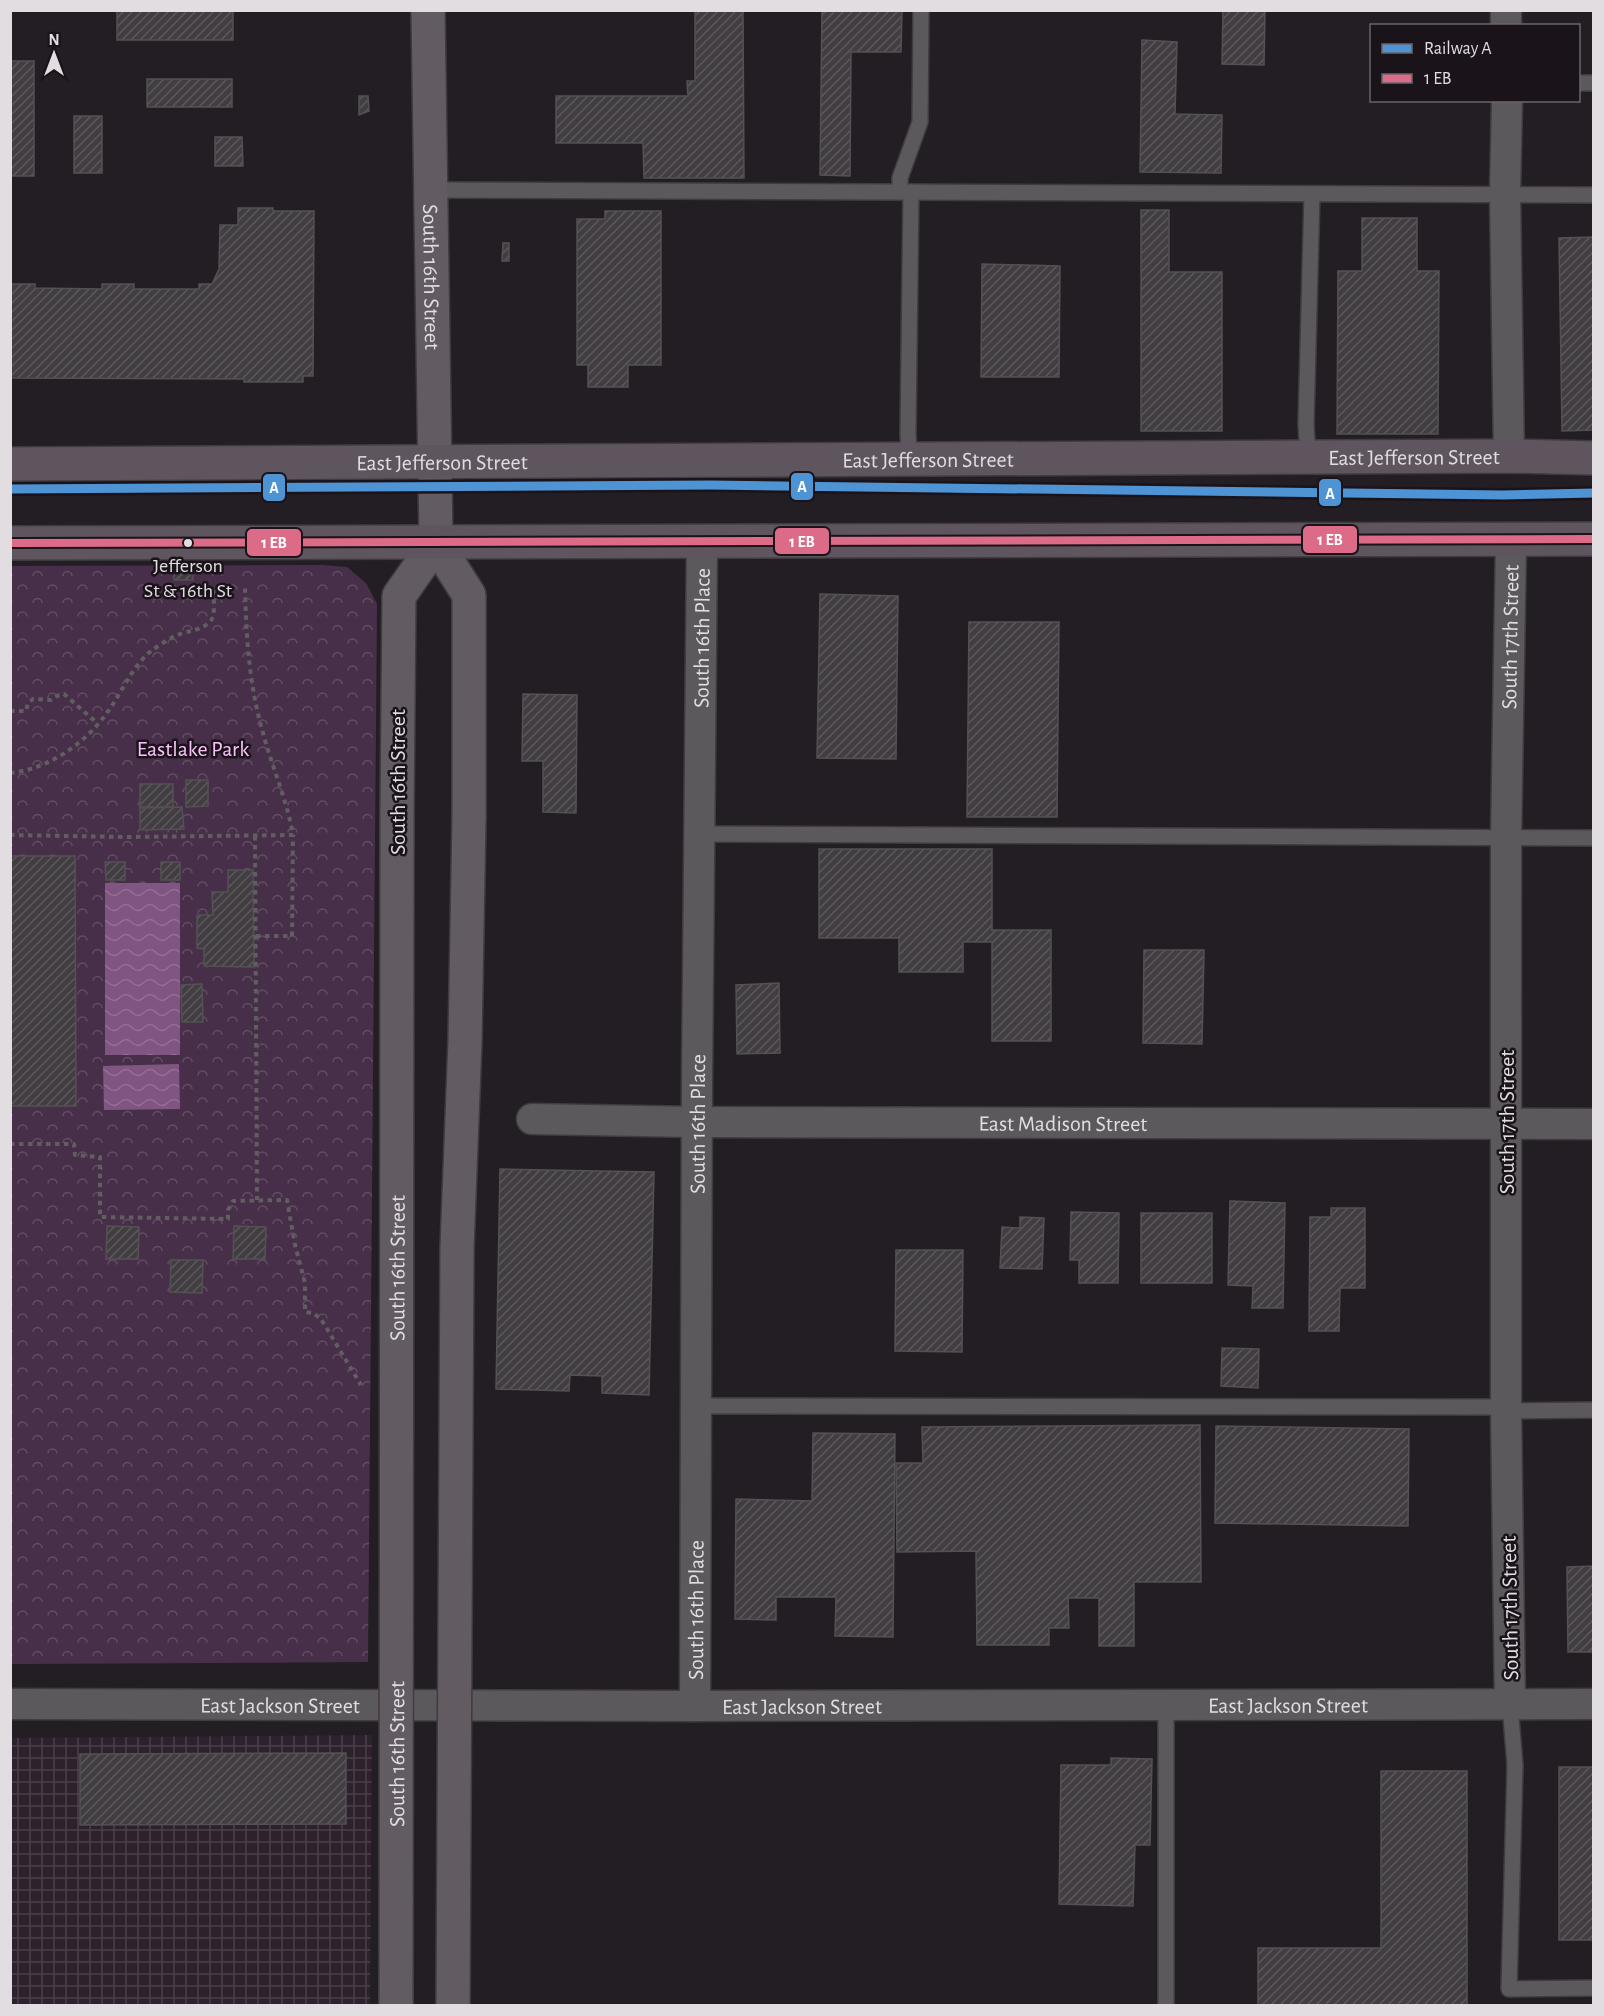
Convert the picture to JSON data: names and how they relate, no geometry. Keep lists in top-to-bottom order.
{
  "streets": {
    "main road": ["South 16th Street", "East Jefferson Street"],
    "street": [
      "South 17th Street",
      "South 16th Place",
      "East Madison Street",
      "East Jackson Street"
    ]
  },
  "crossings": [
    ["South 16th Street", "East Jefferson Street"],
    ["South 17th Street", "East Madison Street"],
    ["South 17th Street", "East Jackson Street"],
    ["South 16th Place", "East Madison Street"],
    ["South 16th Place", "East Jackson Street"]
  ],
  "parks": ["Eastlake Park"],
  "places": ["Jefferson St & 16th St"],
  "lines": ["rail line A"],
  "legend": ["Railway A", "1 EB"],
  "north": "top"
}
